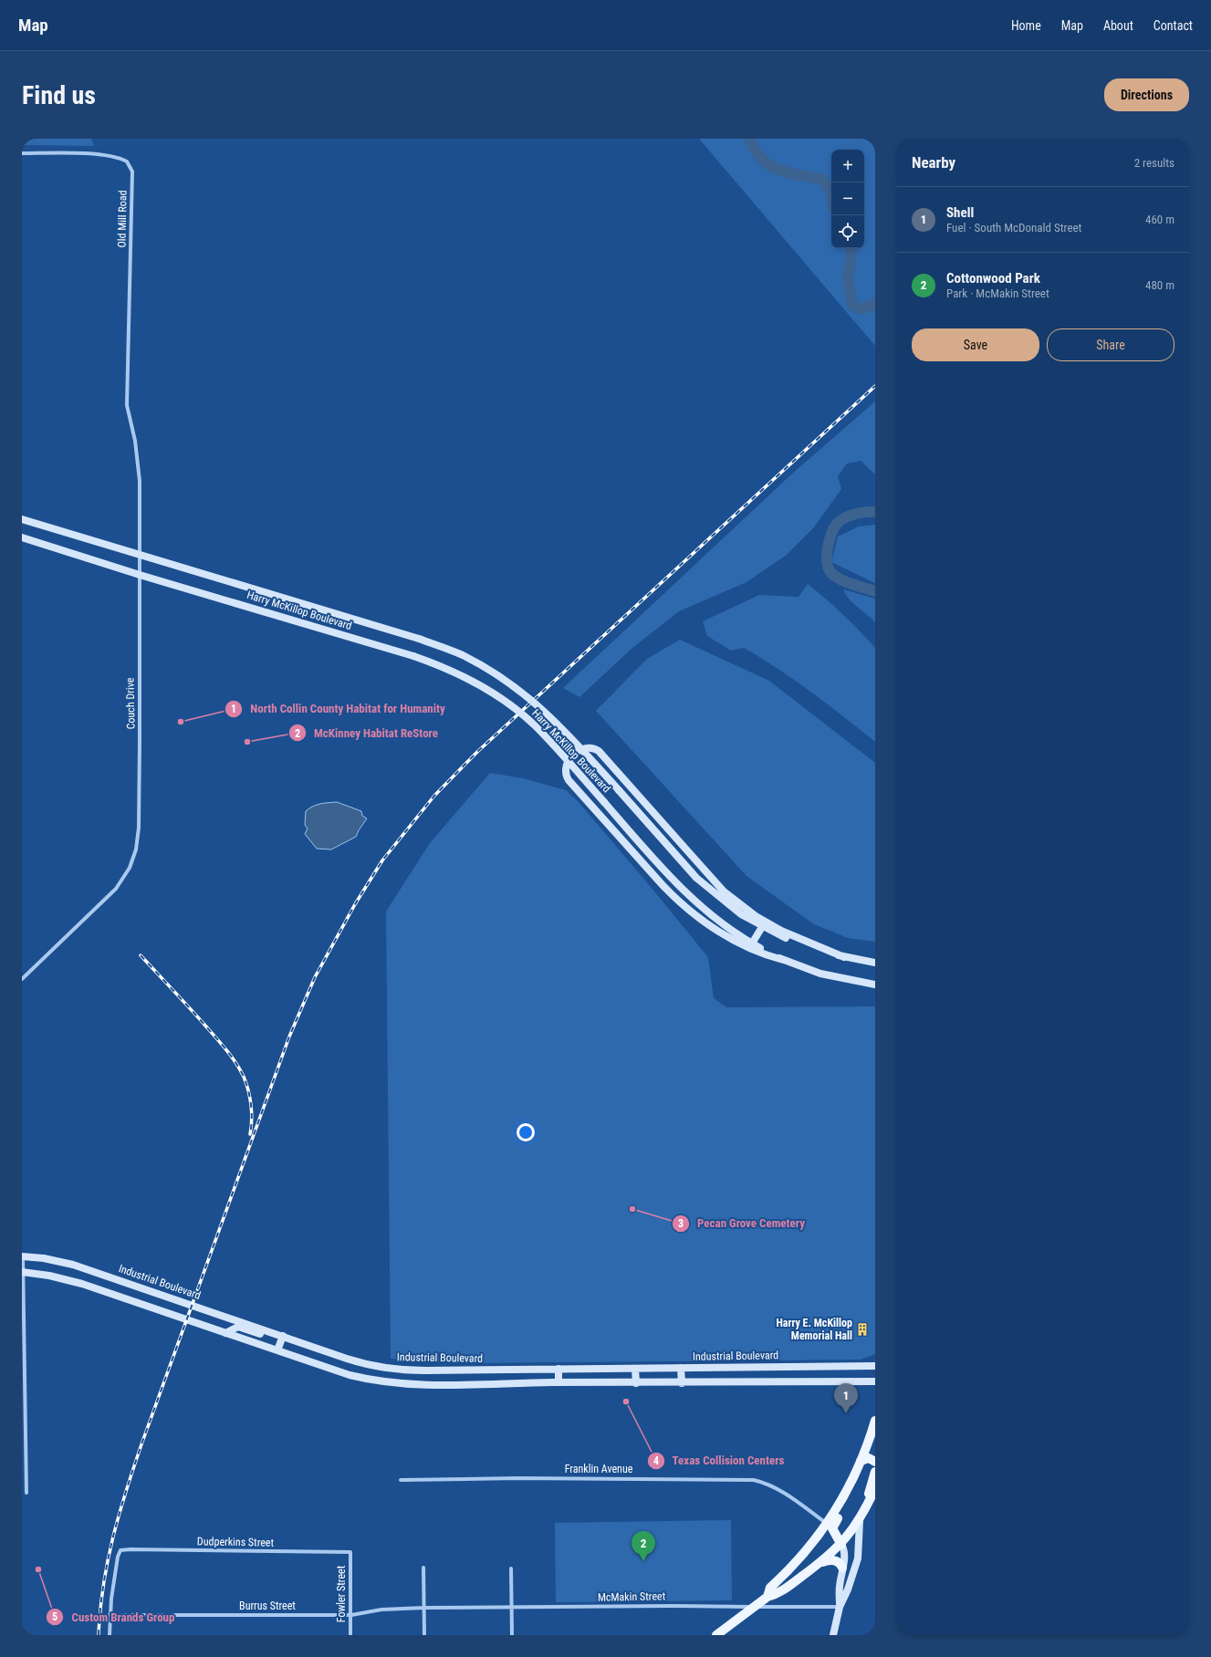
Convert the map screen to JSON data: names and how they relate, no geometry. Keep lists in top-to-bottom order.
{
  "streets": {
    "main road": ["Harry McKillop Boulevard", "Industrial Boulevard"],
    "street": [
      "Old Mill Road",
      "Couch Drive",
      "Franklin Avenue",
      "Dudperkins Street",
      "Fowler Street",
      "McMakin Street",
      "Burrus Street"
    ]
  },
  "crossings": [
    ["Old Mill Road", "Couch Drive"],
    ["Harry McKillop Boulevard", "Couch Drive"],
    ["Dudperkins Street", "Fowler Street"],
    ["Dudperkins Street", "Burrus Street"],
    ["Fowler Street", "Burrus Street"],
    ["McMakin Street", "Burrus Street"]
  ],
  "places": {
    "other": [
      "North Collin County Habitat for Humanity",
      "McKinney Habitat ReStore",
      "Pecan Grove Cemetery",
      "Texas Collision Centers",
      "Custom Brands Group"
    ],
    "building": ["Harry E. McKillop Memorial Hall"]
  },
  "page": {
    "header": "Map",
    "nav": [
      "Home",
      "Map",
      "About",
      "Contact"
    ],
    "buttons": [
      "Directions",
      ["Save", "Share"]
    ],
    "title": "Find us",
    "heading": ["Nearby", "2 results"],
    "map_buttons": ["+", "−"],
    "list": [
      {
        "mark": "1",
        "name": "Shell",
        "note": "Fuel · South McDonald Street",
        "value": "460 m"
      },
      {
        "mark": "2",
        "name": "Cottonwood Park",
        "note": "Park · McMakin Street",
        "value": "480 m"
      }
    ],
    "pins": ["1", "2"]
  }
}
